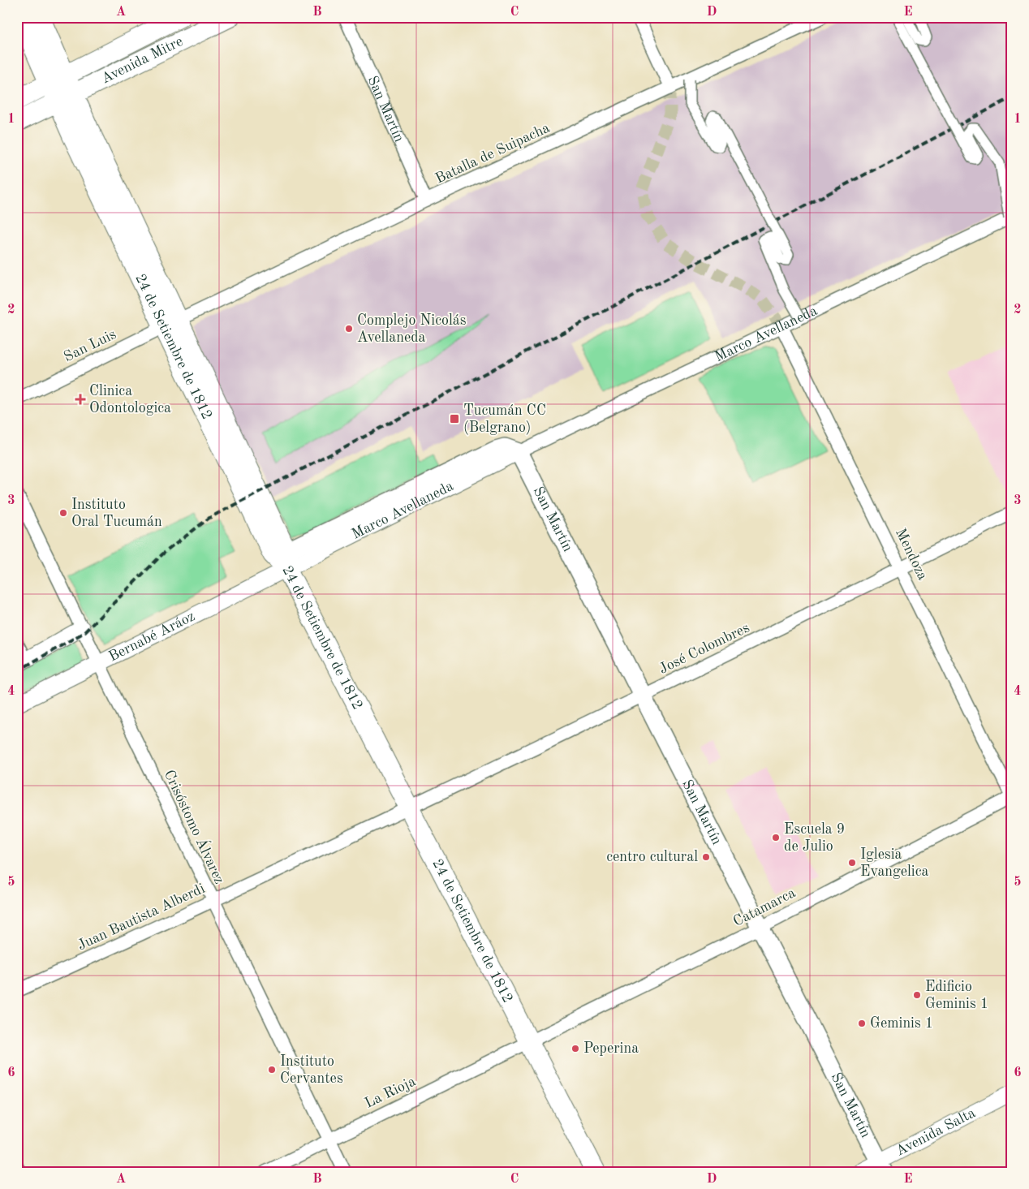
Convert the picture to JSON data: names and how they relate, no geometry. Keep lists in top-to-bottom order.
{
  "streets": {
    "main road": [
      "Avenida Mitre",
      "San Martín",
      "Marco Avellaneda",
      "24 de Setiembre de 1812"
    ],
    "street": [
      "Batalla de Suipacha",
      "San Luis",
      "Mendoza",
      "Bernabé Aráoz",
      "José Colombres",
      "Crisóstomo Álvarez",
      "Catamarca",
      "Juan Bautista Alberdi",
      "La Rioja",
      "Avenida Salta"
    ]
  },
  "crossings": [
    ["Avenida Mitre", "24 de Setiembre de 1812"],
    ["San Martín", "Batalla de Suipacha"],
    ["San Martín", "Marco Avellaneda"],
    ["San Martín", "José Colombres"],
    ["San Martín", "Catamarca"],
    ["San Martín", "Avenida Salta"],
    ["Batalla de Suipacha", "San Luis"],
    ["Batalla de Suipacha", "24 de Setiembre de 1812"],
    ["Marco Avellaneda", "24 de Setiembre de 1812"],
    ["Marco Avellaneda", "Mendoza"],
    ["Marco Avellaneda", "Bernabé Aráoz"],
    ["San Luis", "24 de Setiembre de 1812"],
    ["24 de Setiembre de 1812", "Bernabé Aráoz"],
    ["24 de Setiembre de 1812", "José Colombres"],
    ["24 de Setiembre de 1812", "Catamarca"],
    ["24 de Setiembre de 1812", "Juan Bautista Alberdi"],
    ["24 de Setiembre de 1812", "La Rioja"],
    ["Mendoza", "José Colombres"],
    ["Mendoza", "Catamarca"],
    ["Bernabé Aráoz", "Crisóstomo Álvarez"],
    ["José Colombres", "Juan Bautista Alberdi"],
    ["Crisóstomo Álvarez", "Juan Bautista Alberdi"],
    ["Crisóstomo Álvarez", "La Rioja"],
    ["Catamarca", "La Rioja"]
  ],
  "places": {
    "other": [
      "Complejo Nicolás Avellaneda",
      "Instituto Oral Tucumán",
      "Escuela 9 de Julio",
      "centro cultural",
      "Iglesia Evangelica",
      "Edificio Geminis 1",
      "Geminis 1",
      "Peperina",
      "Instituto Cervantes"
    ],
    "health": ["Clinica Odontologica"],
    "transit": ["Tucumán CC (Belgrano)"]
  },
  "grid": {
    "columns": [
      "A",
      "B",
      "C",
      "D",
      "E"
    ],
    "rows": [
      "1",
      "2",
      "3",
      "4",
      "5",
      "6"
    ]
  }
}
